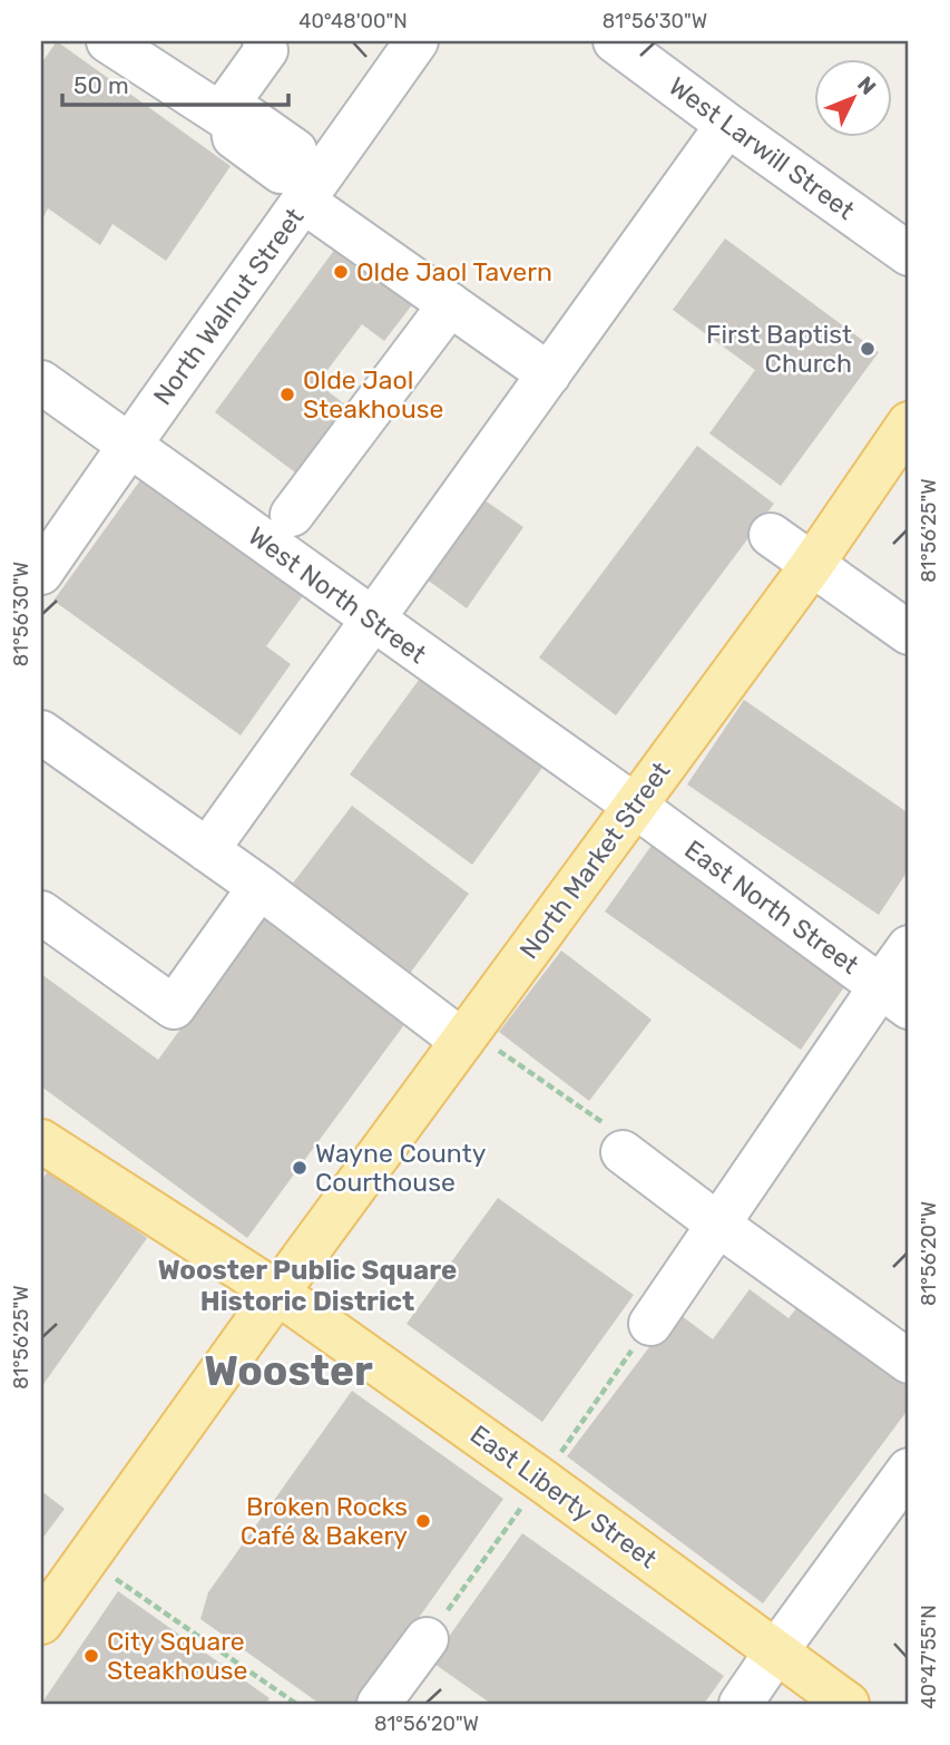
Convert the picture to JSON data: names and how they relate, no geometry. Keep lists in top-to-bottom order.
{
  "streets": {
    "main road": ["North Market Street", "East Liberty Street"],
    "street": [
      "West Larwill Street",
      "North Walnut Street",
      "West North Street",
      "East North Street"
    ]
  },
  "crossings": [
    ["North Walnut Street", "West North Street"],
    ["West North Street", "North Market Street"],
    ["West North Street", "East North Street"],
    ["North Market Street", "East North Street"],
    ["North Market Street", "East Liberty Street"]
  ],
  "districts": ["Wooster Public Square Historic District", "Wooster"],
  "places": [
    "Olde Jaol Tavern",
    "First Baptist Church",
    "Olde Jaol Steakhouse",
    "Wayne County Courthouse",
    "Broken Rocks Café & Bakery",
    "City Square Steakhouse"
  ],
  "scale_bar": "50 m",
  "north": "top right",
  "coordinates": [
    "40°48'00\"N",
    "81°56'30\"W",
    "81°56'25\"W",
    "81°56'20\"W",
    "40°47'55\"N"
  ]
}
